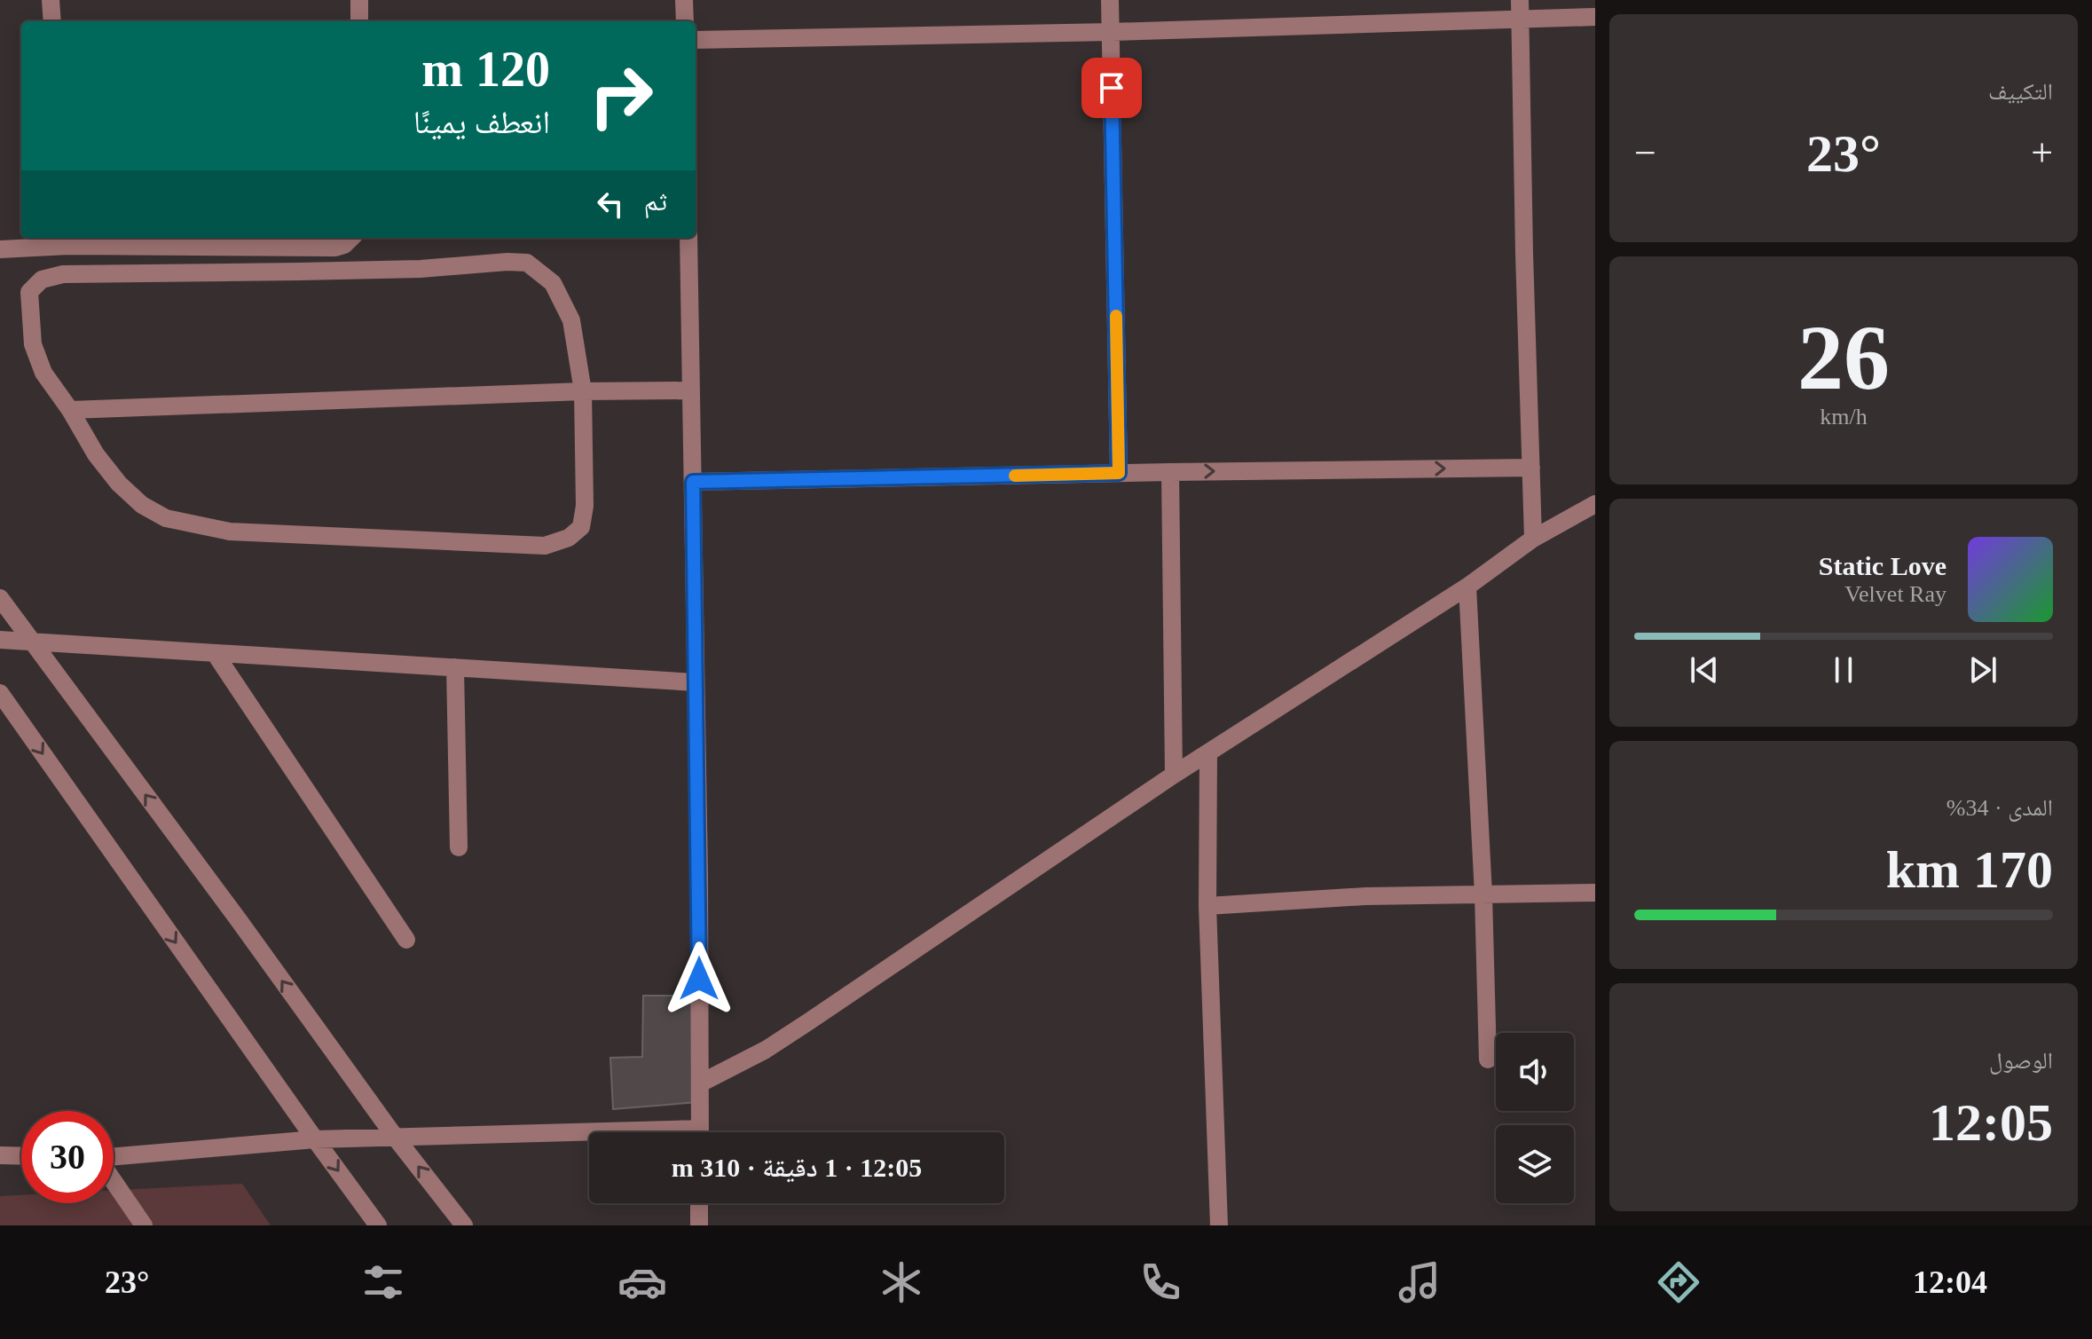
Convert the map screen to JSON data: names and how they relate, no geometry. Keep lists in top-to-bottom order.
{
  "page": {
    "tile": [
      "التكييف",
      ["26", "km/h"],
      ["المدى · 34%", "170 km"],
      ["الوصول", "12:05"]
    ],
    "turn": ["120 m", "انعطف يمينًا"],
    "heat": ["−", "23°", "+"],
    "then": "ثم",
    "song": ["Static Love", "Velvet Ray"],
    "limit": "30",
    "trip": "12:05 · 1 دقيقة · 310 m",
    "tabs": ["12:04", "23°"]
  }
}
